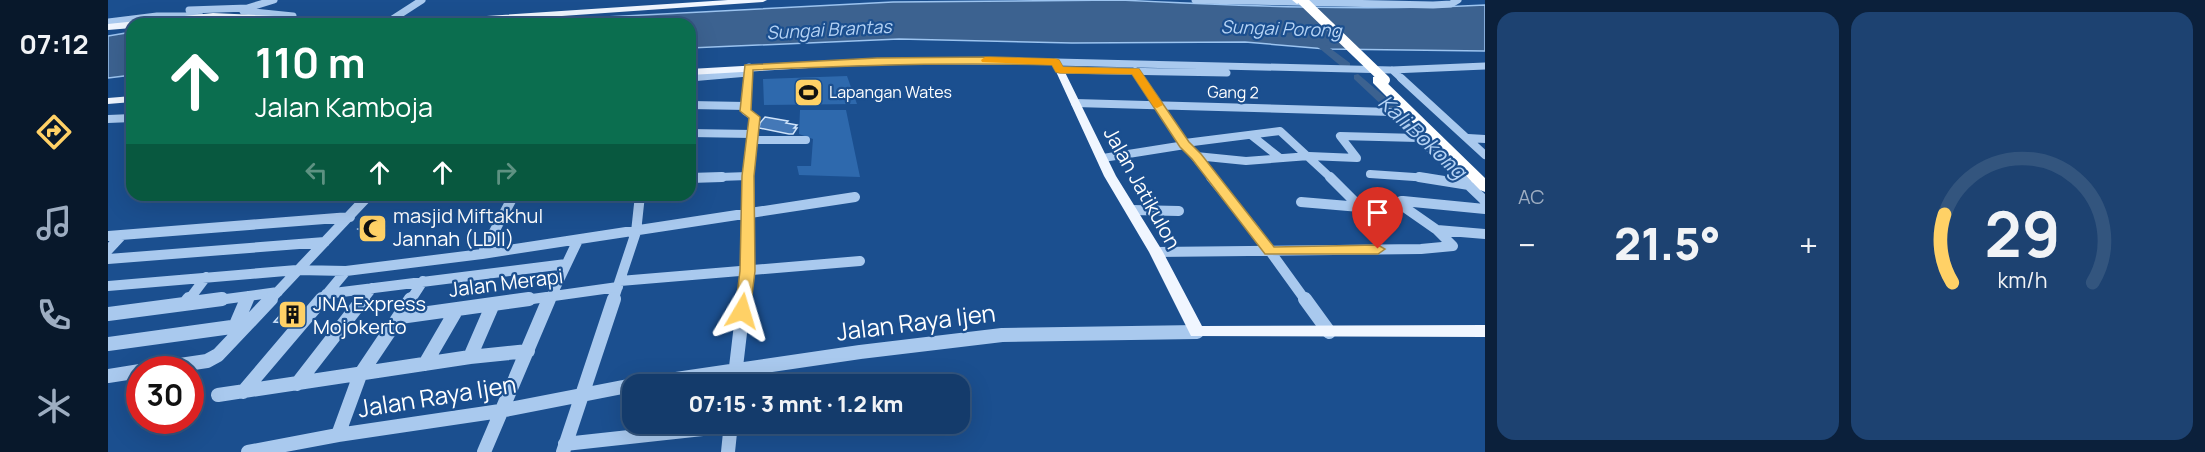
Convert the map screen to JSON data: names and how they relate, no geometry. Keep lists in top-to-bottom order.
{
  "streets": {
    "main road": ["Jalan Jatikulon"],
    "street": ["Gang 2", "Jalan Merapi", "Jalan Raya Ijen"]
  },
  "crossings": [
    ["Gang 2", "Jalan Jatikulon"],
    ["Jalan Jatikulon", "Jalan Raya Ijen"]
  ],
  "water": ["Sungai Porong", "Sungai Brantas", "Kali Bokong"],
  "places": {
    "sports": ["Lapangan Wates"],
    "mosque": ["masjid Miftakhul Jannah (LDII)"],
    "building": ["JNA Express Mojokerto"]
  },
  "page": {
    "tabs": "07:12",
    "tile": "AC",
    "turn": ["110 m", "Jalan Kamboja"],
    "heat": ["−", "21.5°", "+"],
    "limit": "30",
    "trip": "07:15 · 3 mnt · 1.2 km",
    "gauge": ["29", "km/h"]
  }
}
